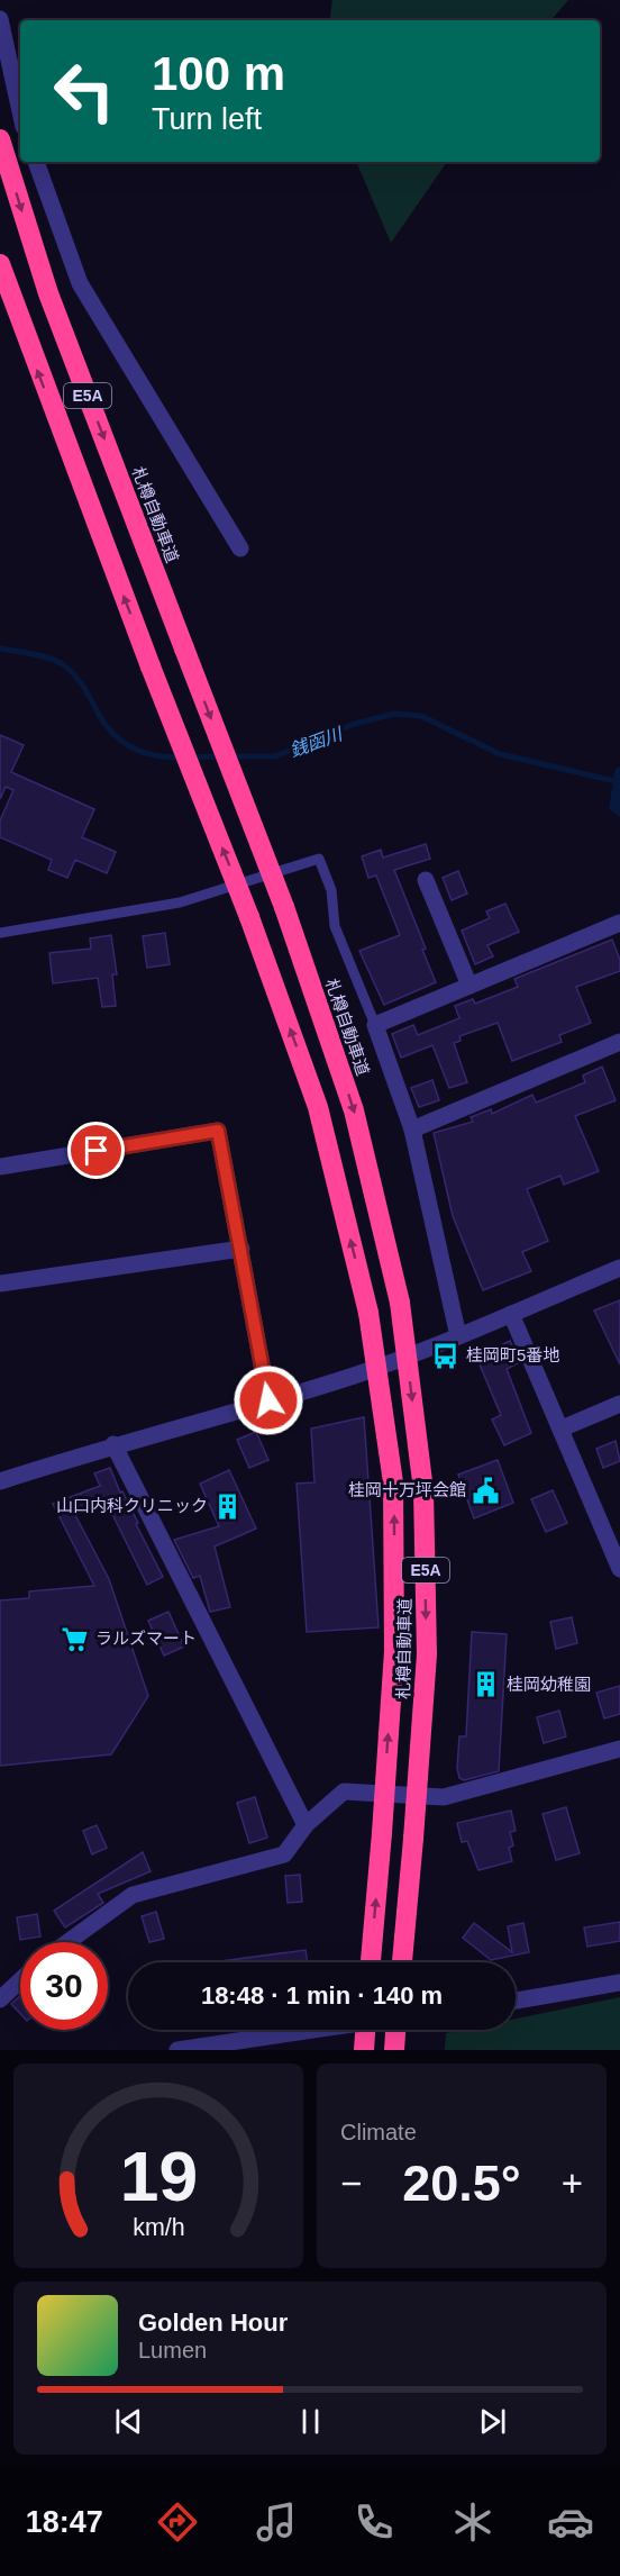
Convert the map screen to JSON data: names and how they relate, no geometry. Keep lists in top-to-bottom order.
{
  "streets": {
    "highway": ["E5A", "札樽自動車道"]
  },
  "water": ["銭函川"],
  "places": {
    "bus stop": ["桂岡町5番地"],
    "public building": ["桂岡十万坪会館"],
    "building": ["山口内科クリニック", "桂岡幼稚園"],
    "supermarket": ["ラルズマート"]
  },
  "page": {
    "turn": ["100 m", "Turn left"],
    "limit": "30",
    "trip": "18:48 · 1 min · 140 m",
    "tile": "Climate",
    "heat": ["−", "20.5°", "+"],
    "song": ["Golden Hour", "Lumen"],
    "tabs": "18:47",
    "gauge": ["19", "km/h"]
  }
}
